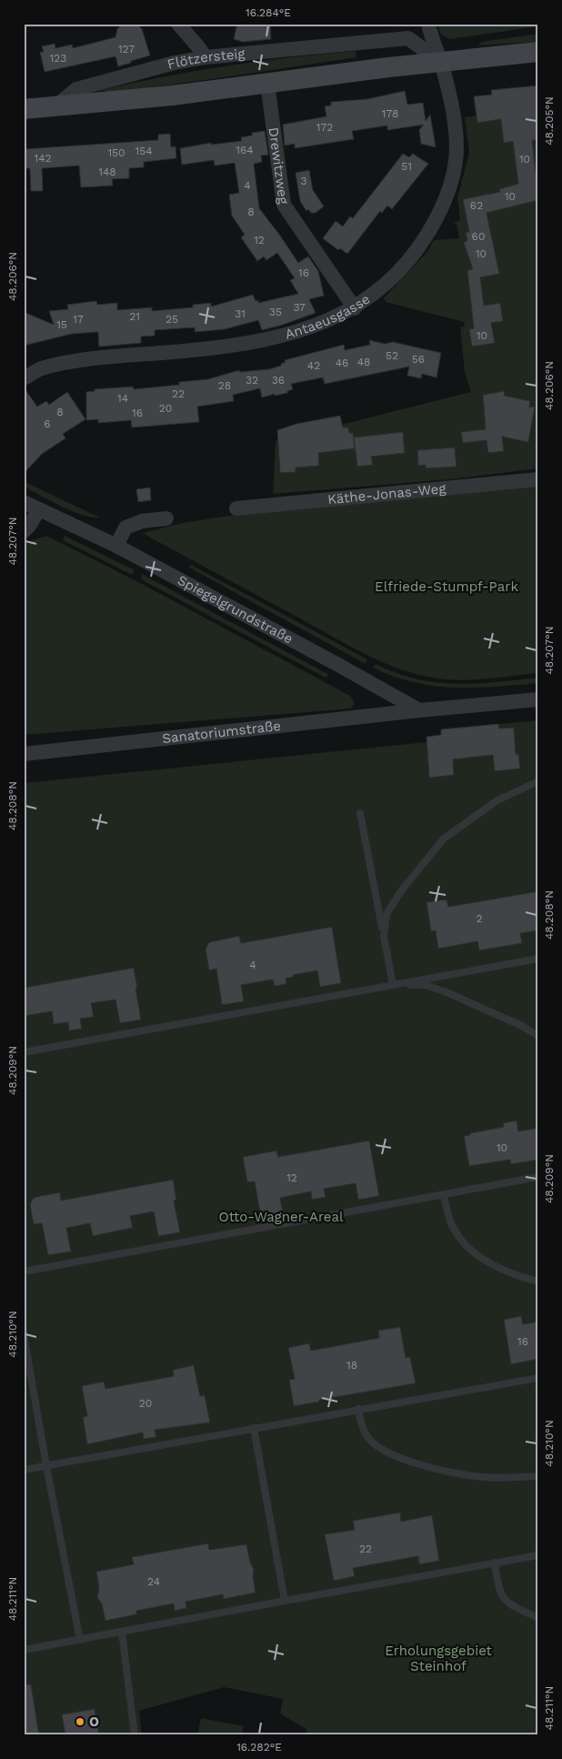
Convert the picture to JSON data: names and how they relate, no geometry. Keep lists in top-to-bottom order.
{
  "streets": {
    "street": [
      "Flötzersteig",
      "Drewitzweg",
      "Antaeusgasse",
      "Käthe-Jonas-Weg",
      "Spiegelgrundstraße",
      "Sanatoriumstraße"
    ]
  },
  "crossings": [
    ["Flötzersteig", "Antaeusgasse"],
    ["Drewitzweg", "Antaeusgasse"],
    ["Spiegelgrundstraße", "Sanatoriumstraße"]
  ],
  "parks": ["Elfriede-Stumpf-Park", "Otto-Wagner-Areal", "Erholungsgebiet Steinhof"],
  "places": ["O"],
  "house_numbers": [
    "127",
    "123",
    "178",
    "172",
    "164",
    "154",
    "150",
    "142",
    "10",
    "51",
    "148",
    "3",
    "4",
    "10",
    "62",
    "8",
    "60",
    "12",
    "10",
    "16",
    "37",
    "35",
    "31",
    "21",
    "17",
    "25",
    "15",
    "10",
    "52",
    "56",
    "48",
    "46",
    "42",
    "32",
    "36",
    "28",
    "22",
    "14",
    "20",
    "8",
    "16",
    "6",
    "2",
    "4",
    "10",
    "12",
    "16",
    "18",
    "20",
    "22",
    "24"
  ],
  "coordinates": [
    "16.284°E",
    "48.205°N",
    "48.206°N",
    "48.207°N",
    "48.208°N",
    "48.209°N",
    "48.210°N",
    "48.211°N",
    "16.282°E"
  ]
}
